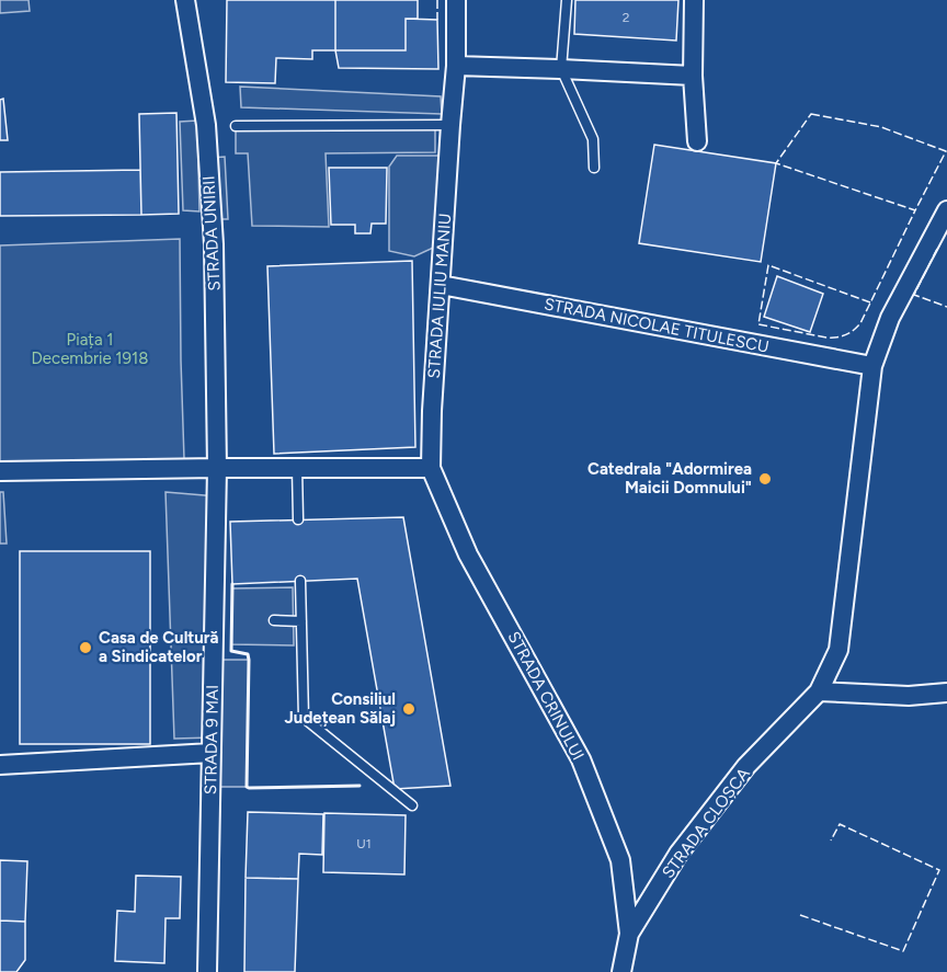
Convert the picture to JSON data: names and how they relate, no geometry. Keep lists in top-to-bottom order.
{
  "streets": {
    "street": [
      "STRADA UNIRII",
      "STRADA IULIU MANIU",
      "STRADA NICOLAE TITULESCU",
      "STRADA CRINULUI",
      "STRADA 9 MAI",
      "STRADA CLOȘCA"
    ]
  },
  "crossings": [
    ["STRADA UNIRII", "STRADA 9 MAI"],
    ["STRADA IULIU MANIU", "STRADA NICOLAE TITULESCU"],
    ["STRADA IULIU MANIU", "STRADA CRINULUI"],
    ["STRADA CRINULUI", "STRADA CLOȘCA"]
  ],
  "parks": ["Piața 1 Decembrie 1918"],
  "places": ["Catedrala \"Adormirea Maicii Domnului\"", "Casa de Cultură a Sindicatelor", "Consiliul Județean Sălaj"],
  "house_numbers": ["2", "U1"]
}
